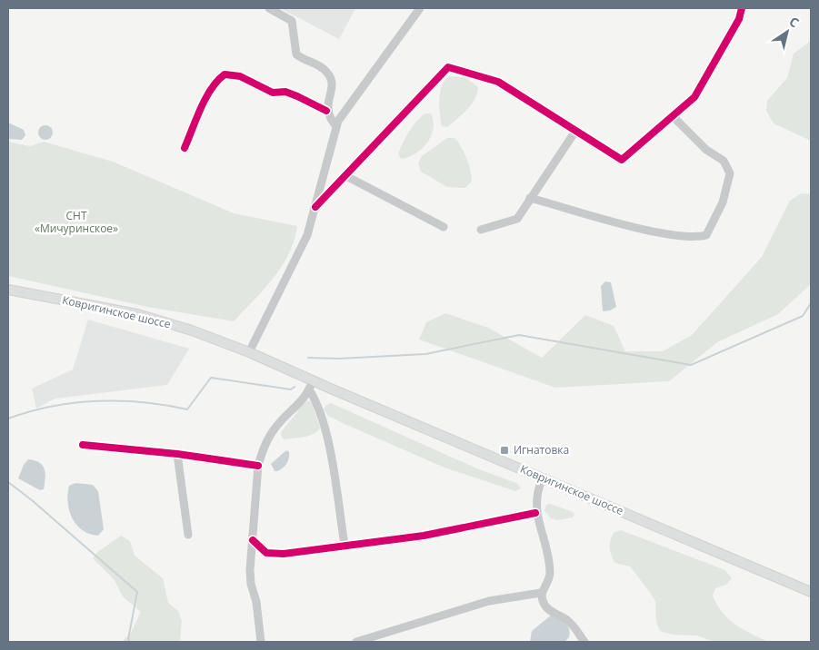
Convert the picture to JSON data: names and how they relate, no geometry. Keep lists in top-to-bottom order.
{
  "streets": {
    "main road": ["Ковригинское шоссе"]
  },
  "parks": ["СНТ «Мичуринское»"],
  "places": {
    "transit": ["Игнатовка"]
  },
  "north": "top right"
}
